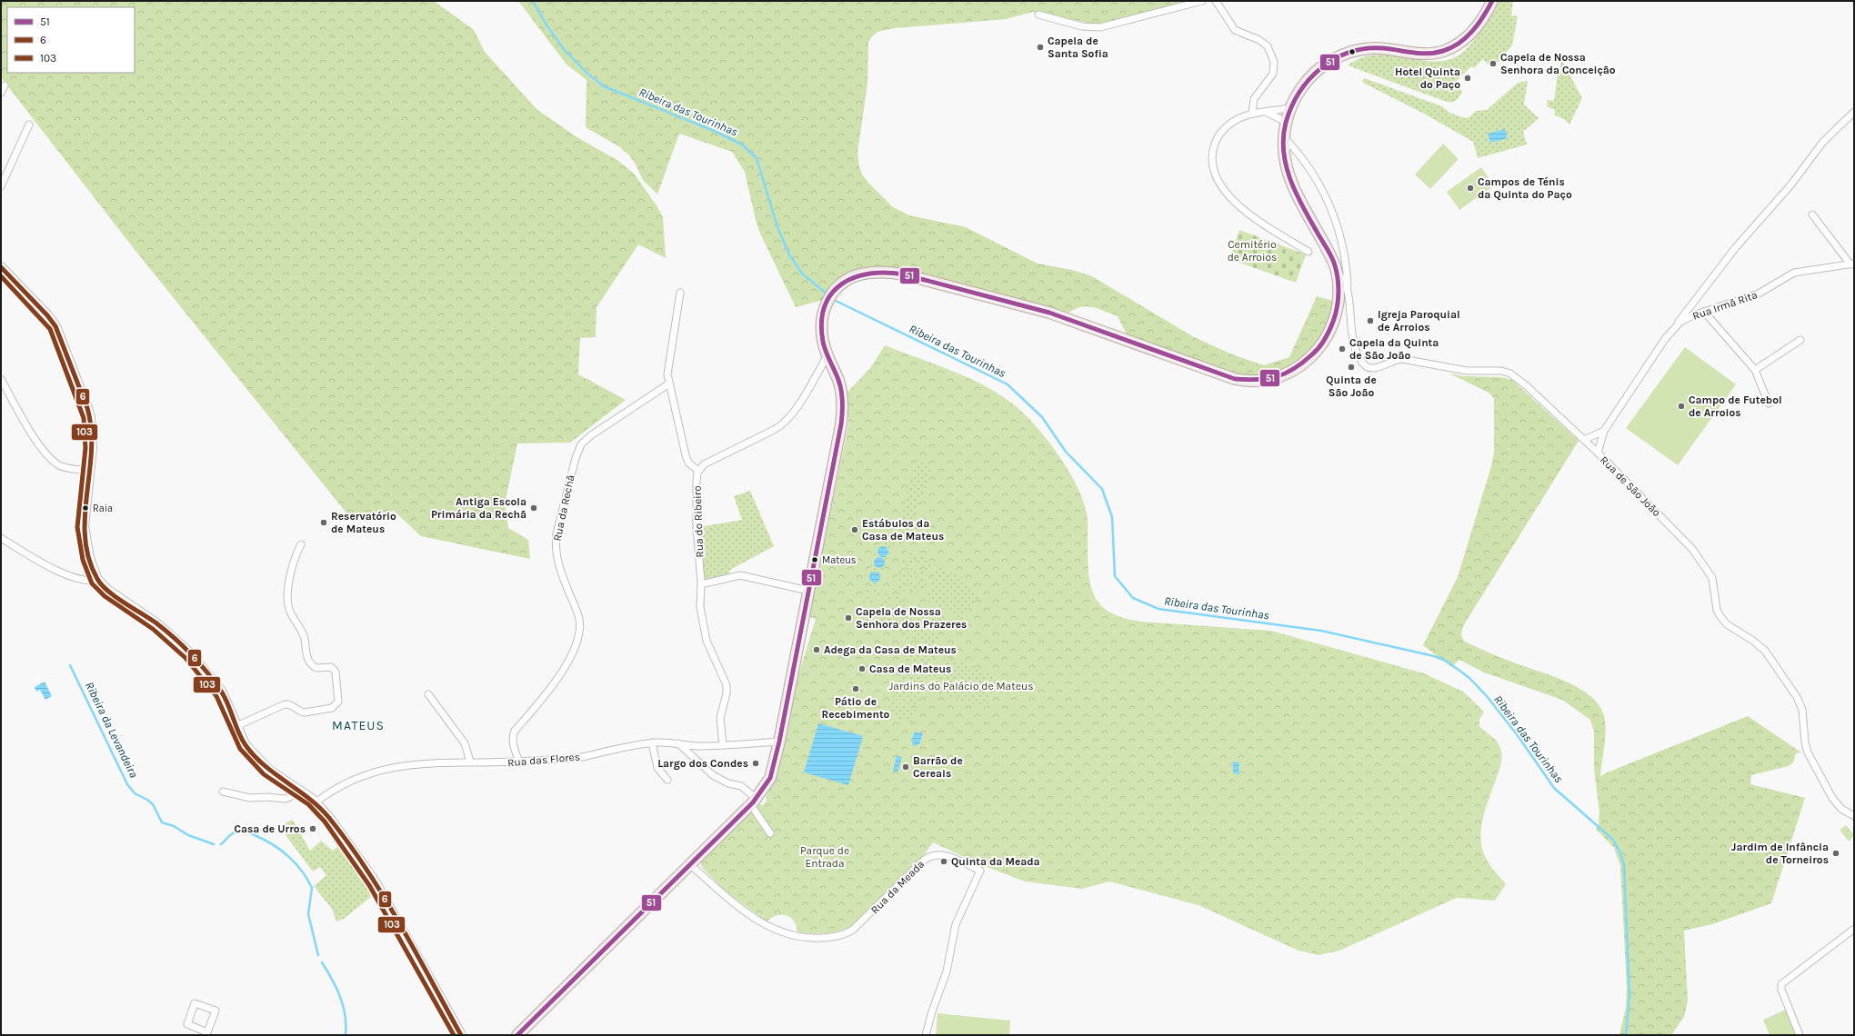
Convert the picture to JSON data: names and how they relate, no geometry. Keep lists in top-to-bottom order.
{
  "streets": {
    "street": [
      "Rua Irmã Rita",
      "Rua de São João",
      "Rua da Rechã",
      "Rua do Ribeiro",
      "Rua das Flores",
      "Rua da Meada"
    ]
  },
  "crossings": [
    ["Rua Irmã Rita", "Rua de São João"],
    ["Rua da Rechã", "Rua das Flores"],
    ["Rua do Ribeiro", "Rua das Flores"]
  ],
  "districts": ["MATEUS"],
  "water": ["Ribeira das Tourinhas", "Ribeira da Levandeira"],
  "parks": ["Cemitério de Arroios", "Jardins do Palácio de Mateus", "Parque de Entrada"],
  "places": [
    "Capela de Santa Sofia",
    "Capela de Nossa Senhora da Conceição",
    "Hotel Quinta do Paço",
    "Campos de Ténis da Quinta do Paço",
    "Igreja Paroquial de Arroios",
    "Capela da Quinta de São João",
    "Quinta de São João",
    "Campo de Futebol de Arroios",
    "Raia",
    "Antiga Escola Primária da Rechã",
    "Reservatório de Mateus",
    "Estábulos da Casa de Mateus",
    "Mateus",
    "Capela de Nossa Senhora dos Prazeres",
    "Adega da Casa de Mateus",
    "Casa de Mateus",
    "Pátio de Recebimento",
    "Largo dos Condes",
    "Barrão de Cereais",
    "Casa de Urros",
    "Jardim de Infância de Torneiros",
    "Quinta da Meada"
  ],
  "lines": ["transit line 51", "transit line 6", "transit line 103"],
  "legend": ["51", "6", "103"]
}
